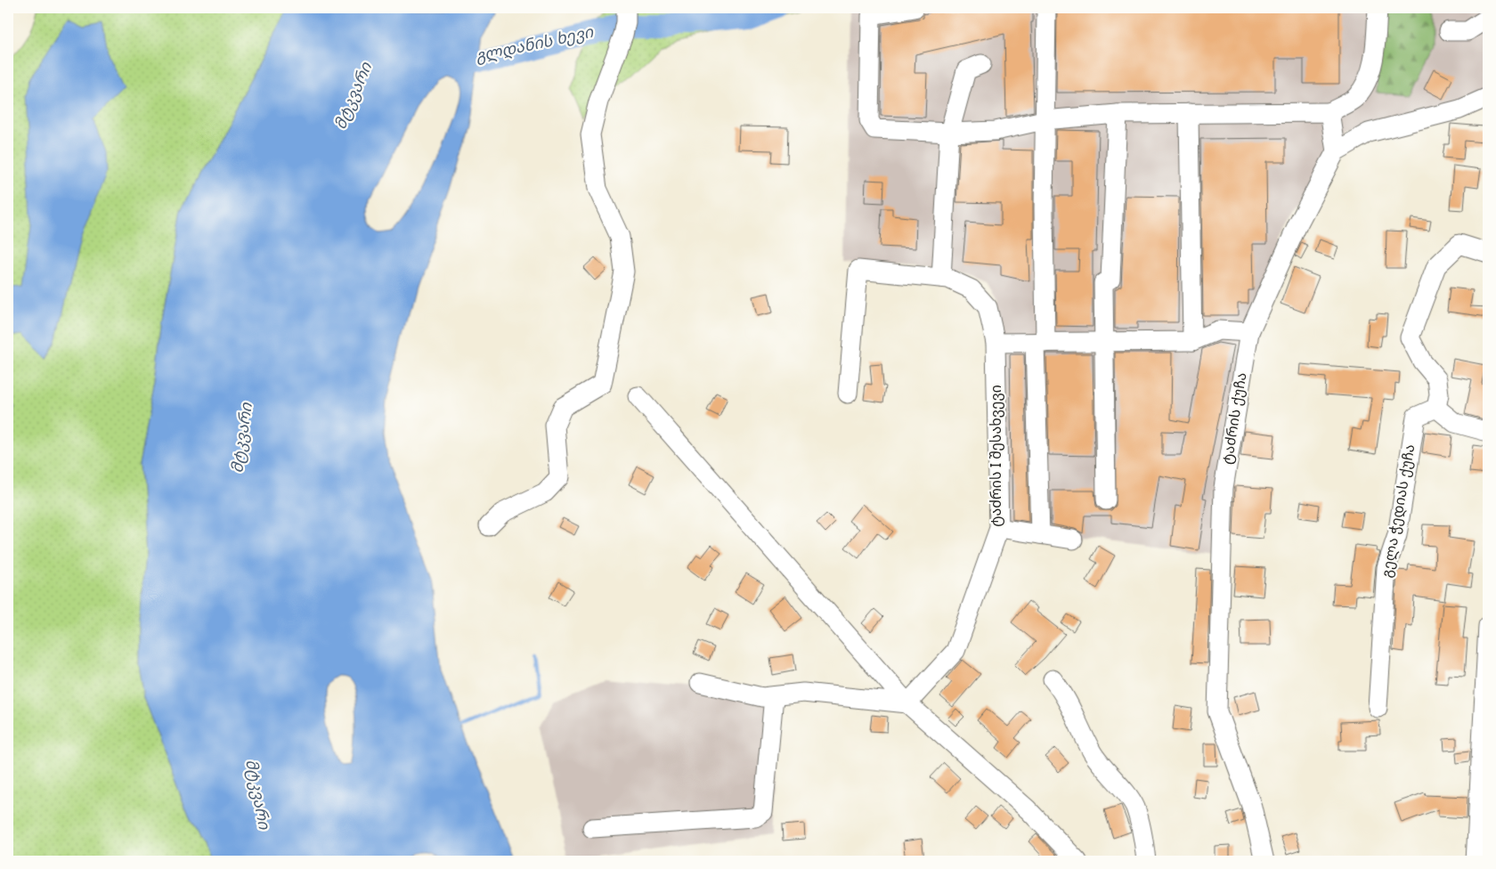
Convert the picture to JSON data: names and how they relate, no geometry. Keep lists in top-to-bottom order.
{
  "streets": {
    "street": ["ტაძრის ქუჩა", "ტაძრის I შესახვევი", "გელა ჭედიას ქუჩა"]
  },
  "water": ["გლდანის ხევი", "მტკვარი"]
}
